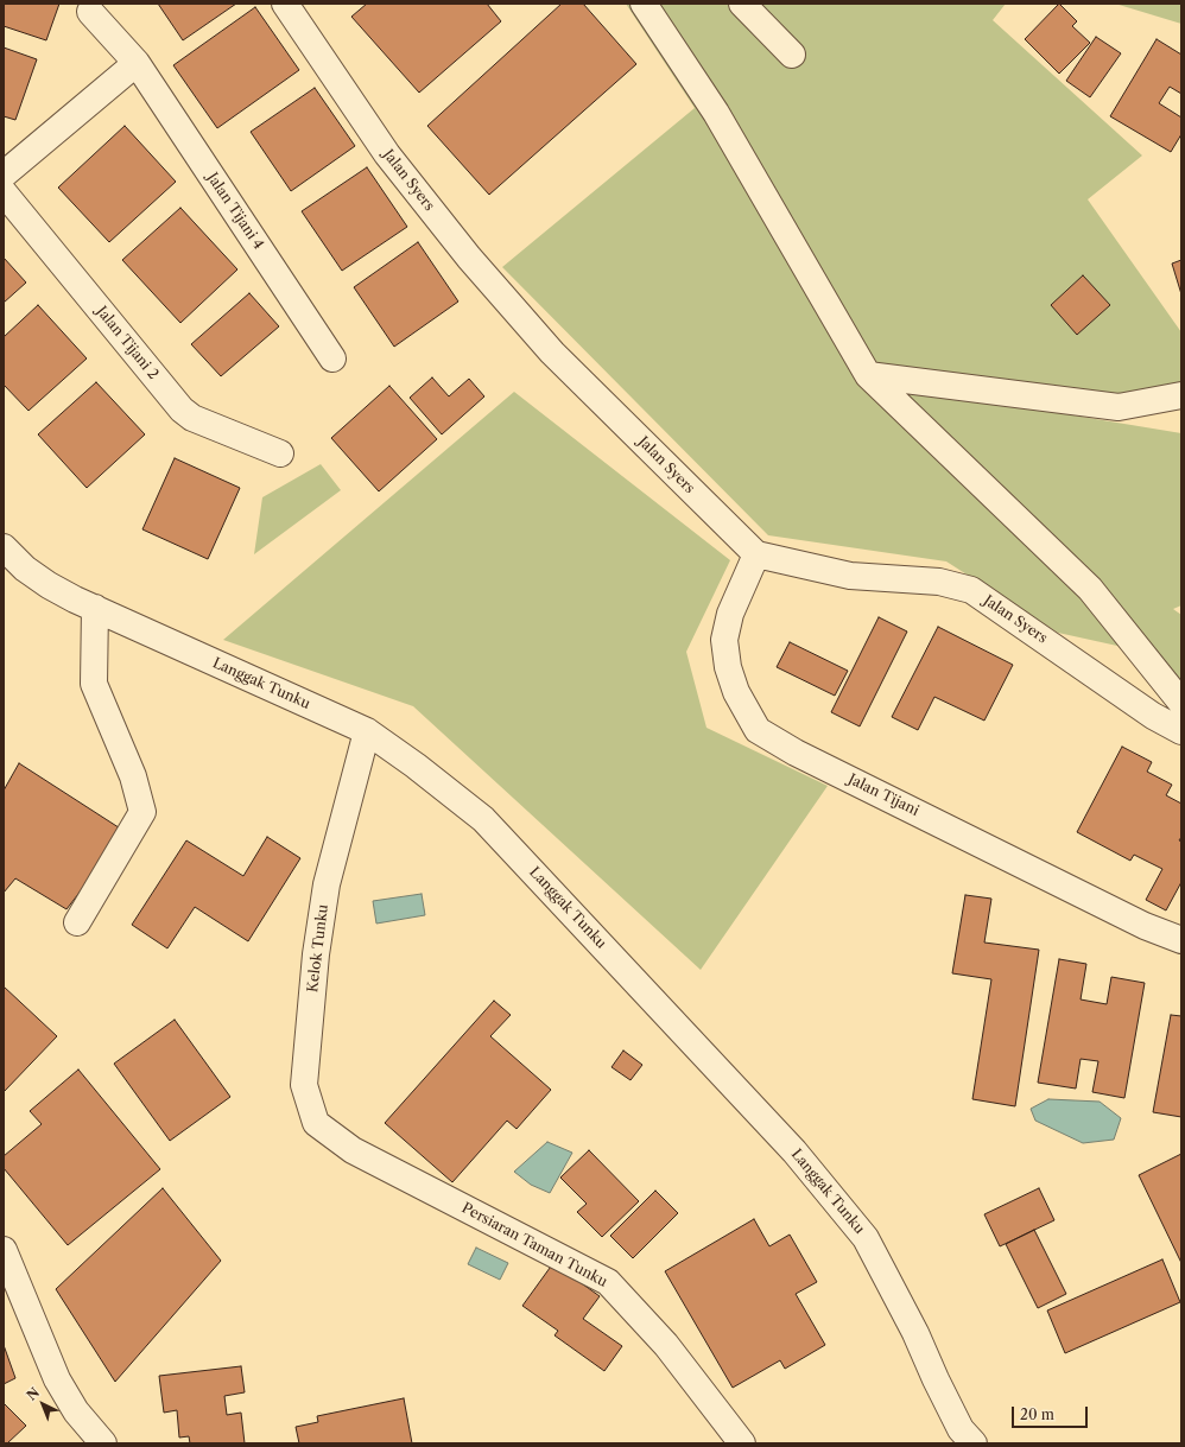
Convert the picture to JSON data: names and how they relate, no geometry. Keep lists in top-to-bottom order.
{
  "streets": {
    "street": [
      "Jalan Syers",
      "Jalan Tijani 4",
      "Jalan Tijani 2",
      "Langgak Tunku",
      "Jalan Tijani",
      "Kelok Tunku",
      "Persiaran Taman Tunku"
    ]
  },
  "crossings": [
    ["Jalan Syers", "Jalan Tijani"],
    ["Langgak Tunku", "Kelok Tunku"],
    ["Kelok Tunku", "Persiaran Taman Tunku"]
  ],
  "scale_bar": "20 m",
  "north": "top left"
}
